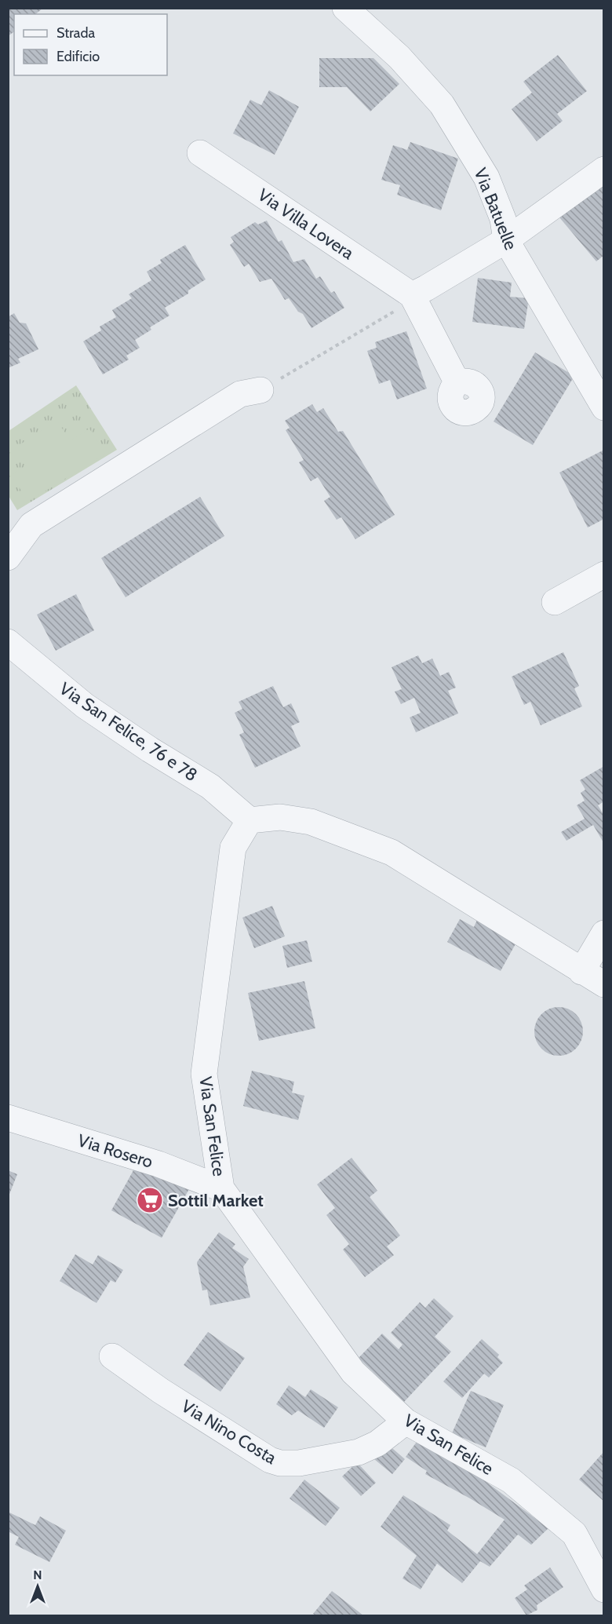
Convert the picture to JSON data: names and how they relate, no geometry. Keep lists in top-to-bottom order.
{
  "streets": {
    "street": [
      "Via Batuelle",
      "Via Villa Lovera",
      "Via San Felice, 76 e 78",
      "Via San Felice",
      "Via Rosero",
      "Via Nino Costa"
    ]
  },
  "crossings": [
    ["Via San Felice, 76 e 78", "Via San Felice"],
    ["Via San Felice", "Via Rosero"],
    ["Via San Felice", "Via Nino Costa"]
  ],
  "places": {
    "supermarket": ["Sottil Market"]
  },
  "legend": ["Strada", "Edificio"],
  "north": "top"
}
